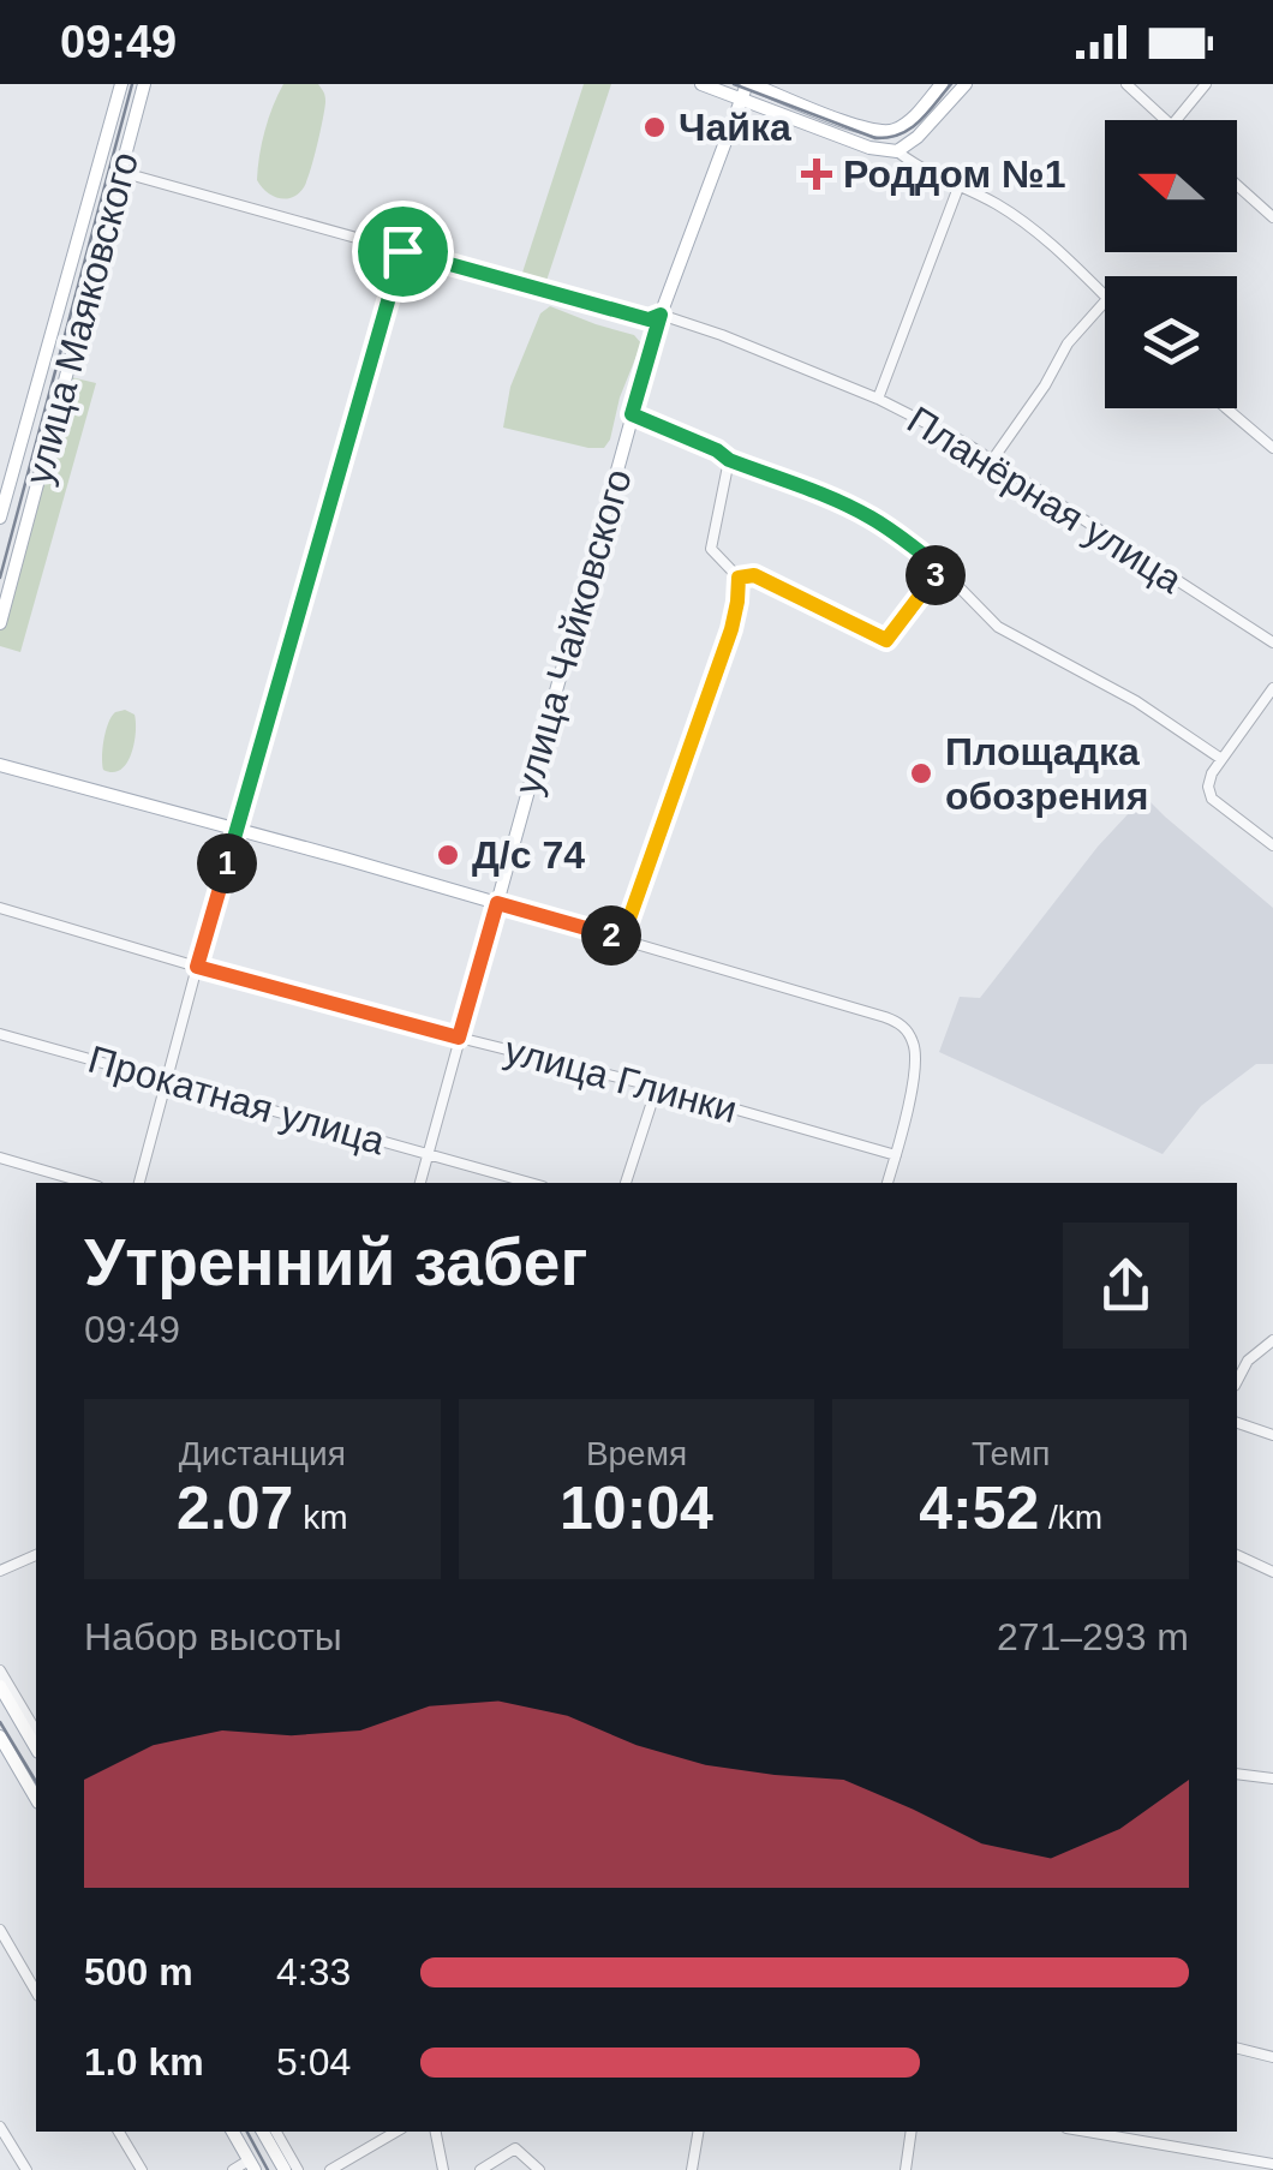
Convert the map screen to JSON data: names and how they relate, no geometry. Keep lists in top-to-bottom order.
{
  "streets": {
    "main road": ["улица Маяковского", "улица Чайковского"],
    "street": ["Планёрная улица", "улица Глинки", "Прокатная улица"]
  },
  "crossings": [
    ["улица Маяковского", "Планёрная улица"],
    ["Планёрная улица", "улица Чайковского"],
    ["улица Чайковского", "улица Глинки"],
    ["улица Чайковского", "Прокатная улица"]
  ],
  "places": {
    "other": ["Чайка", "Площадка обозрения", "Д/с 74"],
    "health": ["Роддом №1"]
  },
  "north": "left",
  "page": {
    "status": "09:49",
    "pins": ["3", "1", "2"],
    "heading": ["Утренний забег", "09:49"],
    "stats": [
      ["Дистанция", "2.07 km"],
      ["Время", "10:04"],
      ["Темп", "4:52 /km"]
    ],
    "chart": ["Набор высоты", "271–293 m"],
    "list": [
      {
        "name": "500 m",
        "note": "4:33"
      },
      {
        "name": "1.0 km",
        "note": "5:04"
      }
    ]
  }
}
